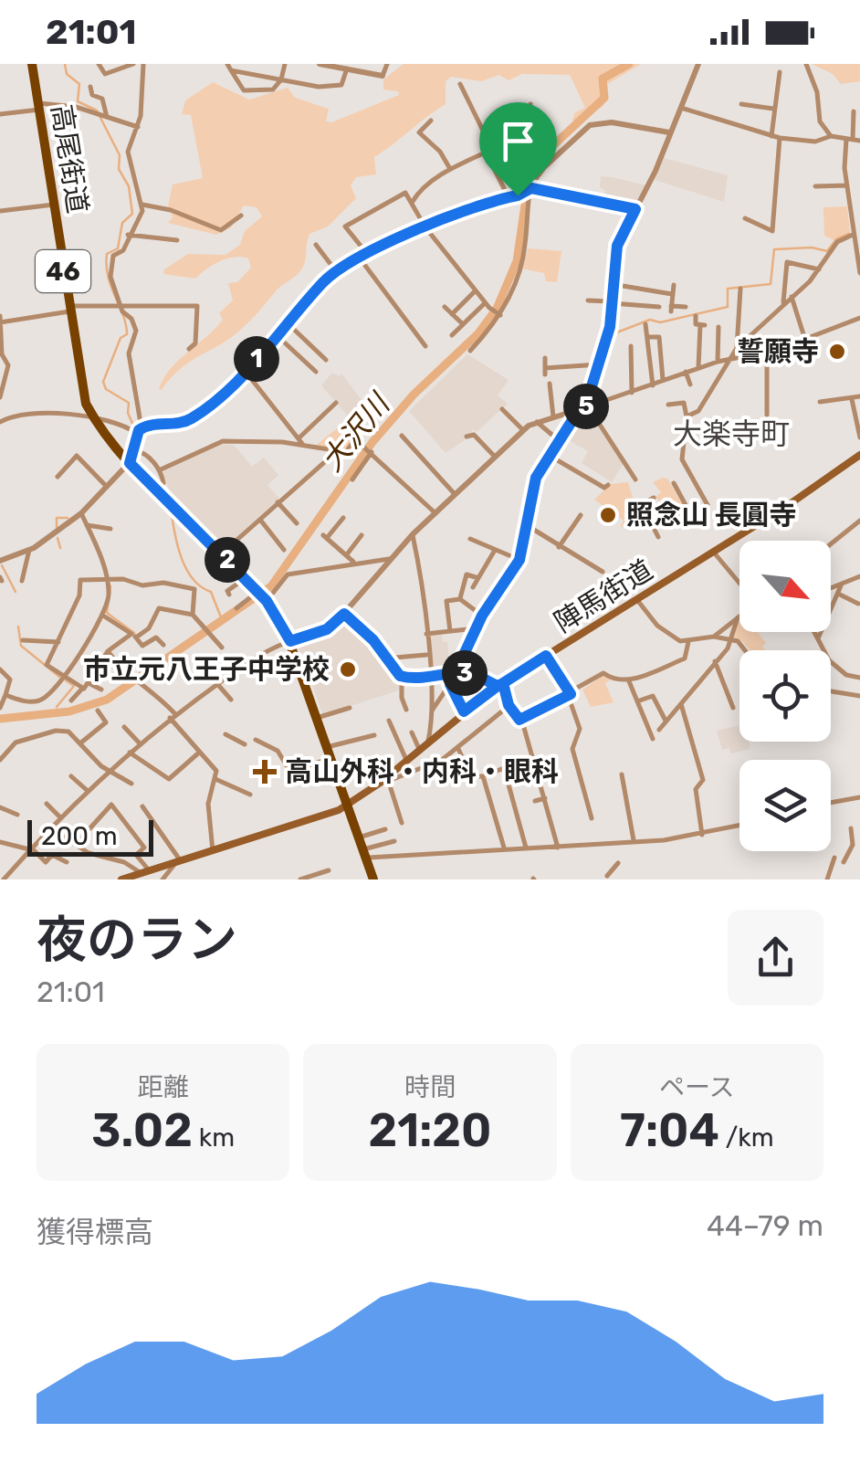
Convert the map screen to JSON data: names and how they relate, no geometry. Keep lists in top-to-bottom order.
{
  "streets": {
    "main road": ["高尾街道", "46", "陣馬街道"]
  },
  "crossings": [
    ["高尾街道", "陣馬街道"]
  ],
  "districts": ["大楽寺町"],
  "water": ["大沢川"],
  "places": {
    "other": ["誓願寺", "照念山 長圓寺", "市立元八王子中学校"],
    "health": ["高山外科・内科・眼科"]
  },
  "scale_bar": "200 m",
  "north": "bottom right",
  "page": {
    "status": "21:01",
    "pins": [
      "1",
      "5",
      "2",
      "3"
    ],
    "scale": "200 m",
    "heading": ["夜のラン", "21:01"],
    "stats": [
      ["距離", "3.02 km"],
      ["時間", "21:20"],
      ["ペース", "7:04 /km"]
    ],
    "chart": ["獲得標高", "44–79 m"]
  }
}
